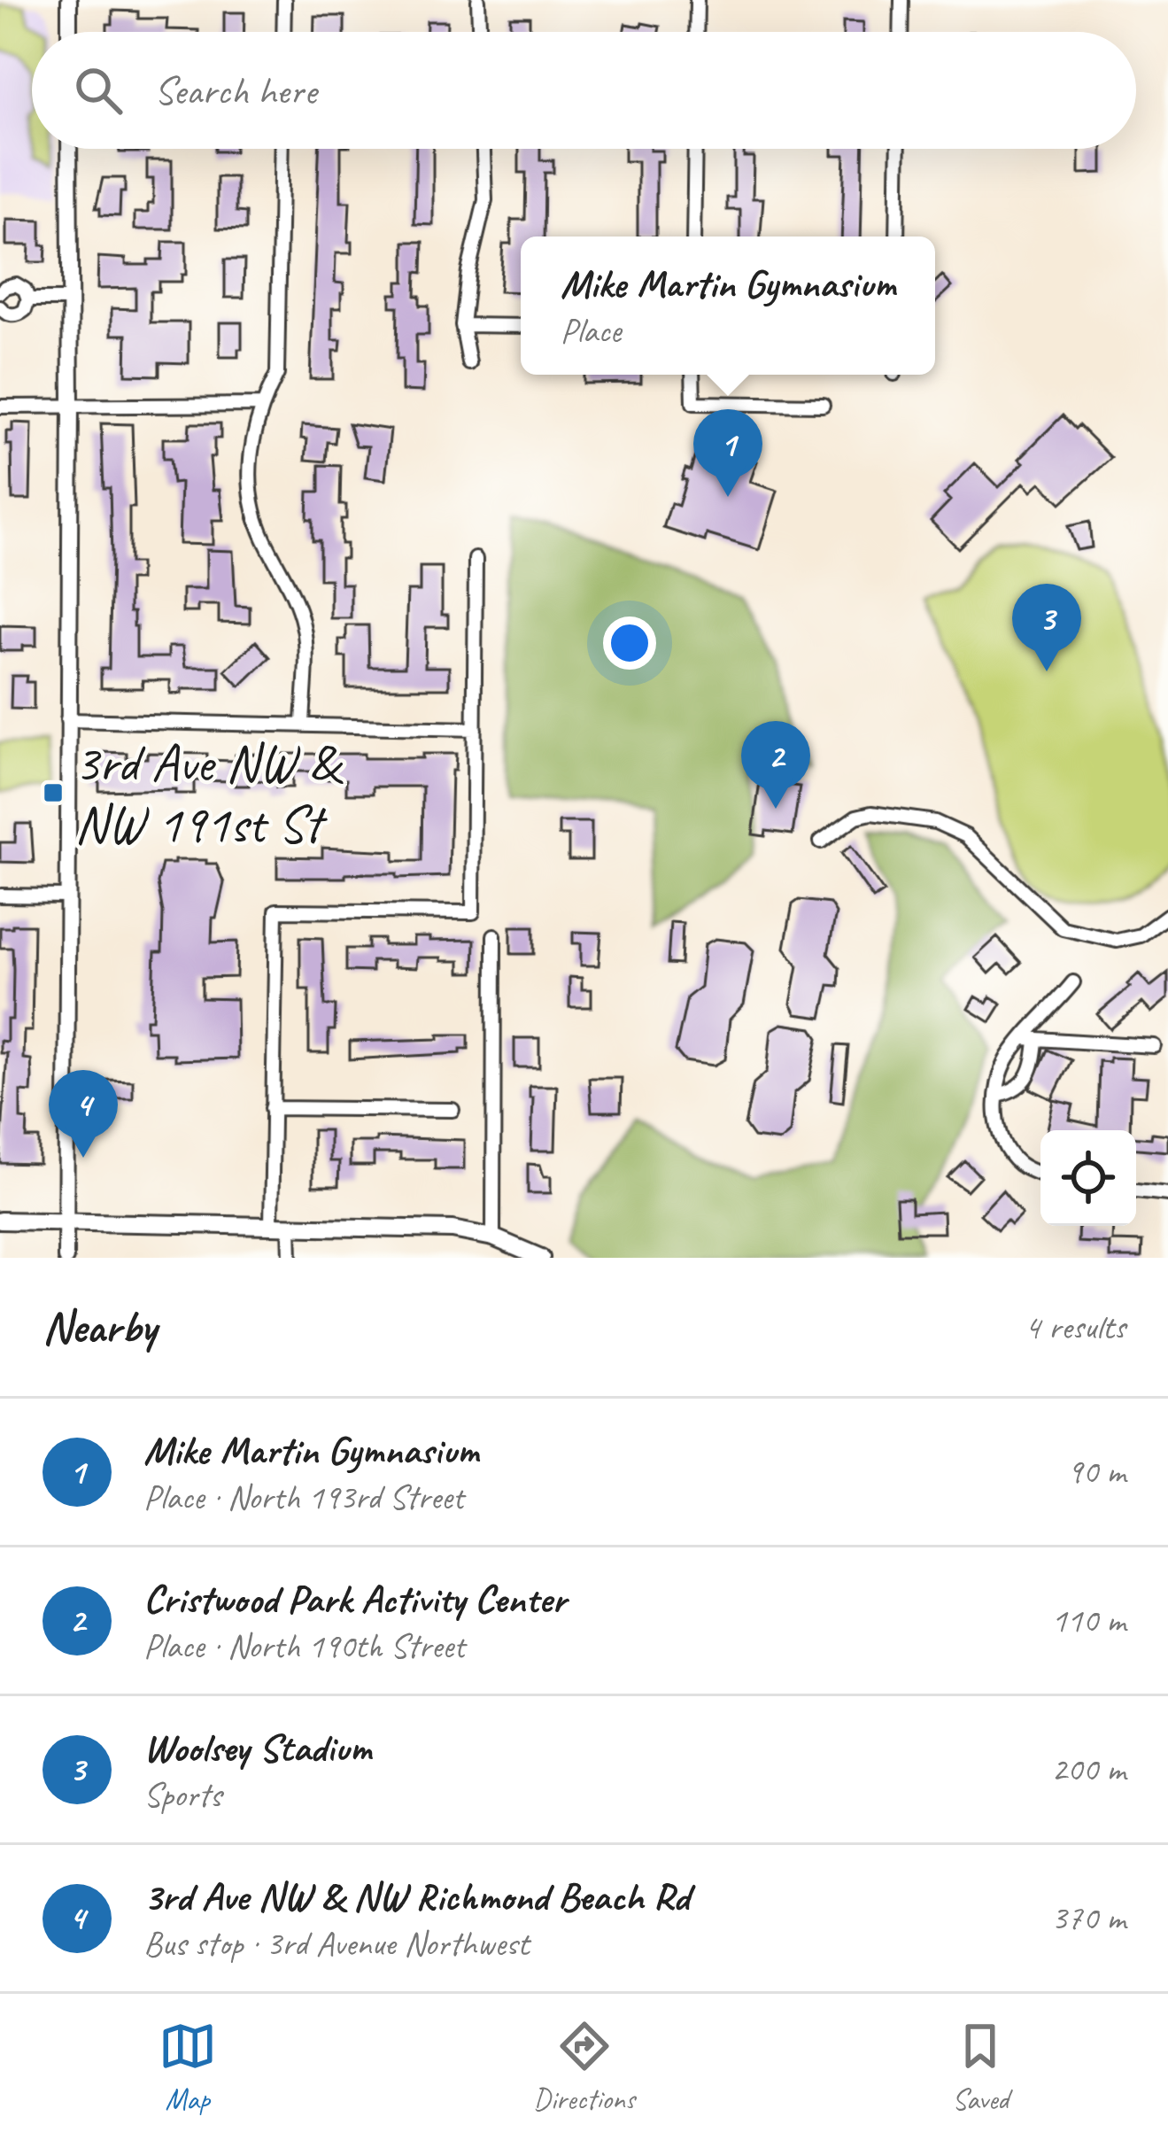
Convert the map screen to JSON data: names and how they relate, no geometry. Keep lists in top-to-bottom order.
{
  "places": {
    "transit": ["3rd Ave NW & NW 191st St"]
  },
  "page": {
    "search": "Search here",
    "popup": ["Mike Martin Gymnasium", "Place"],
    "pins": [
      "1",
      "3",
      "2",
      "4"
    ],
    "heading": ["Nearby", "4 results"],
    "list": [
      {
        "mark": "1",
        "name": "Mike Martin Gymnasium",
        "note": "Place · North 193rd Street",
        "value": "90 m"
      },
      {
        "mark": "2",
        "name": "Cristwood Park Activity Center",
        "note": "Place · North 190th Street",
        "value": "110 m"
      },
      {
        "mark": "3",
        "name": "Woolsey Stadium",
        "note": "Sports",
        "value": "200 m"
      },
      {
        "mark": "4",
        "name": "3rd Ave NW & NW Richmond Beach Rd",
        "note": "Bus stop · 3rd Avenue Northwest",
        "value": "370 m"
      }
    ],
    "nav": ["Map", "Directions", "Saved"]
  }
}
